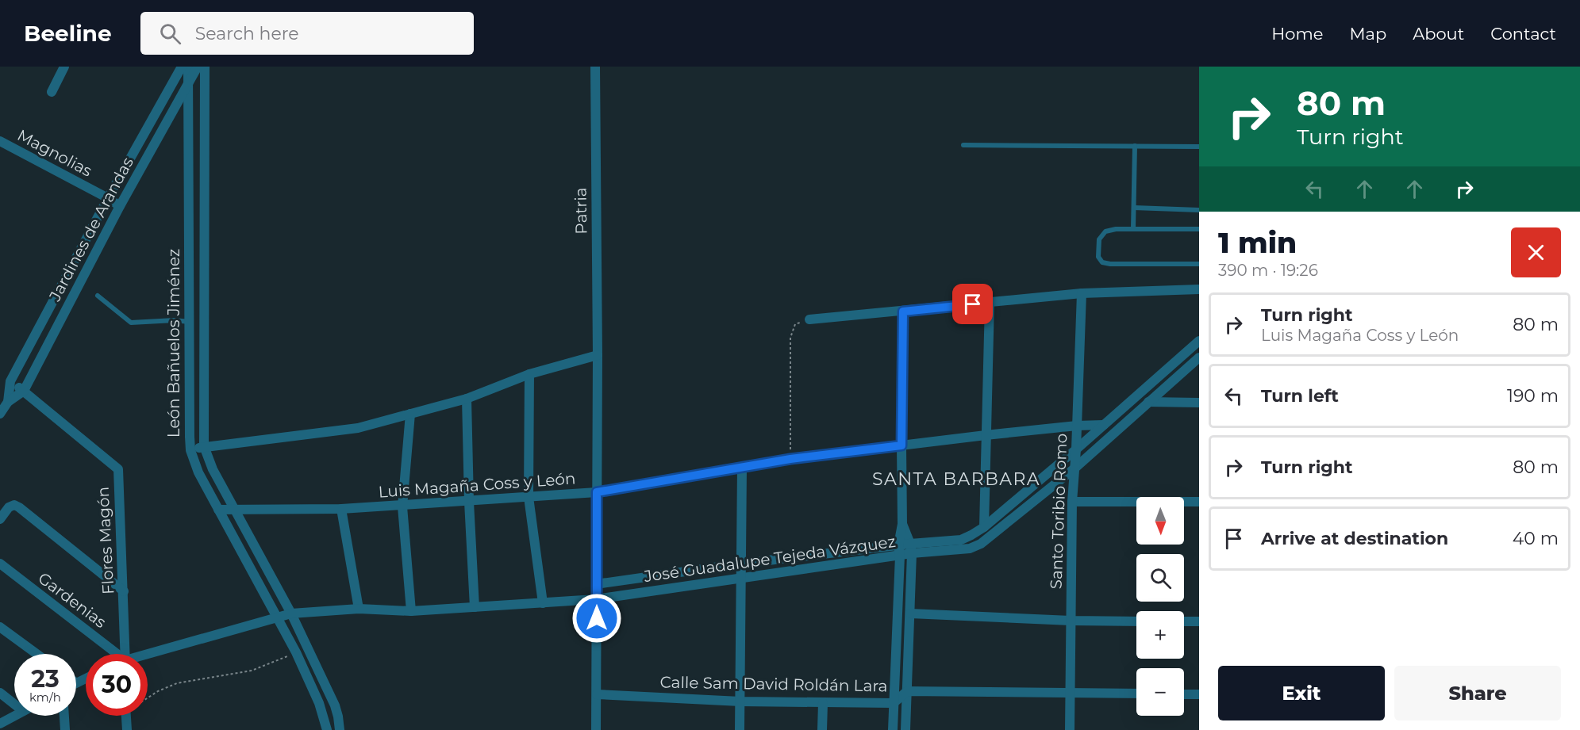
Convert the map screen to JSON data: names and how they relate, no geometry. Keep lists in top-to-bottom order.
{
  "streets": {
    "street": [
      "Magnolias",
      "Patria",
      "Jardines de Arandas",
      "León Bañuelos Jiménez",
      "Luis Magaña Coss y León",
      "Santo Toribio Romo",
      "Flores Magón",
      "José Guadalupe Tejeda Vázquez",
      "Gardenias",
      "Calle Sam David Roldán Lara"
    ]
  },
  "crossings": [
    ["Magnolias", "Jardines de Arandas"],
    ["Patria", "Luis Magaña Coss y León"],
    ["Patria", "José Guadalupe Tejeda Vázquez"],
    ["Patria", "Calle Sam David Roldán Lara"],
    ["Jardines de Arandas", "León Bañuelos Jiménez"],
    ["Jardines de Arandas", "Flores Magón"],
    ["León Bañuelos Jiménez", "Luis Magaña Coss y León"],
    ["León Bañuelos Jiménez", "José Guadalupe Tejeda Vázquez"],
    ["Luis Magaña Coss y León", "Santo Toribio Romo"],
    ["Luis Magaña Coss y León", "José Guadalupe Tejeda Vázquez"],
    ["Santo Toribio Romo", "José Guadalupe Tejeda Vázquez"],
    ["Santo Toribio Romo", "Calle Sam David Roldán Lara"]
  ],
  "districts": ["SANTA BARBARA"],
  "north": "bottom",
  "page": {
    "header": "Beeline",
    "search": "Search here",
    "nav": [
      "Home",
      "Map",
      "About",
      "Contact"
    ],
    "turn": ["80 m", "Turn right"],
    "heading": ["1 min", "390 m · 19:26"],
    "list": [
      {
        "name": "Turn right",
        "note": "Luis Magaña Coss y León",
        "value": "80 m"
      },
      {
        "name": "Turn left",
        "value": "190 m"
      },
      {
        "name": "Turn right",
        "value": "80 m"
      },
      {
        "name": "Arrive at destination",
        "value": "40 m"
      }
    ],
    "map_buttons": ["+", "−"],
    "speed": "23 km/h",
    "limit": "30",
    "buttons": ["Exit", "Share"]
  }
}
